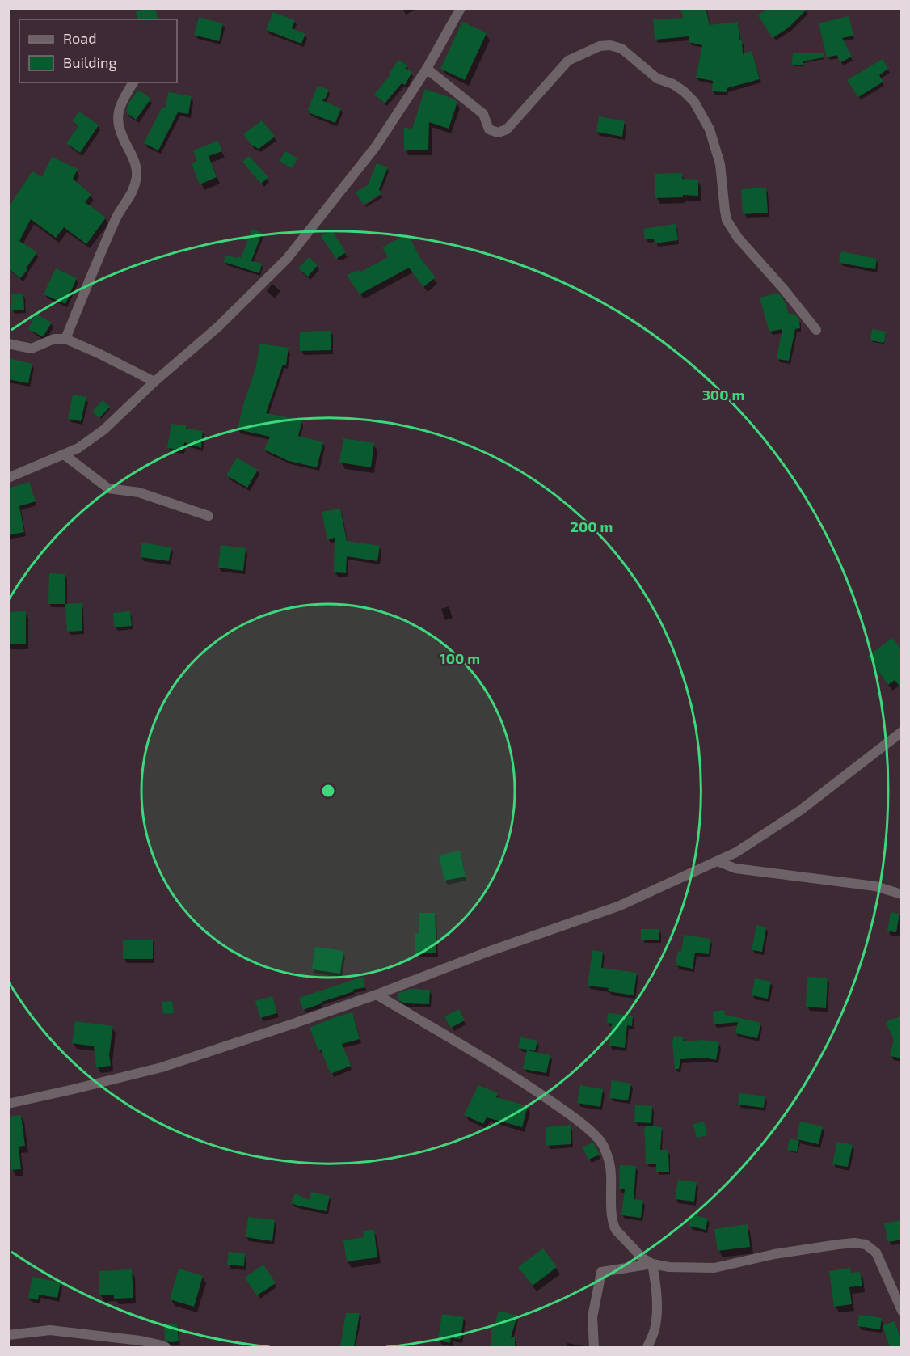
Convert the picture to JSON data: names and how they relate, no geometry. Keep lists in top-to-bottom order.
{
  "legend": ["Road", "Building"],
  "rings": ["300 m", "200 m", "100 m"]
}
